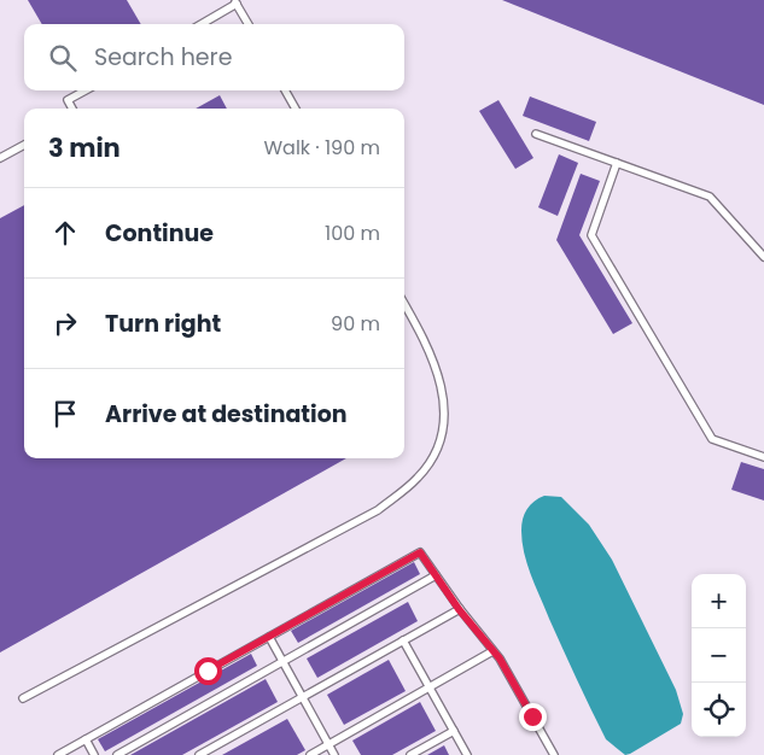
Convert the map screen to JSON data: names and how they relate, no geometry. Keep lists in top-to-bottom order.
{
  "page": {
    "search": "Search here",
    "heading": ["3 min", "Walk · 190 m"],
    "list": [
      ["Continue", "100 m"],
      ["Turn right", "90 m"],
      "Arrive at destination"
    ],
    "map_buttons": ["+", "−"]
  }
}
